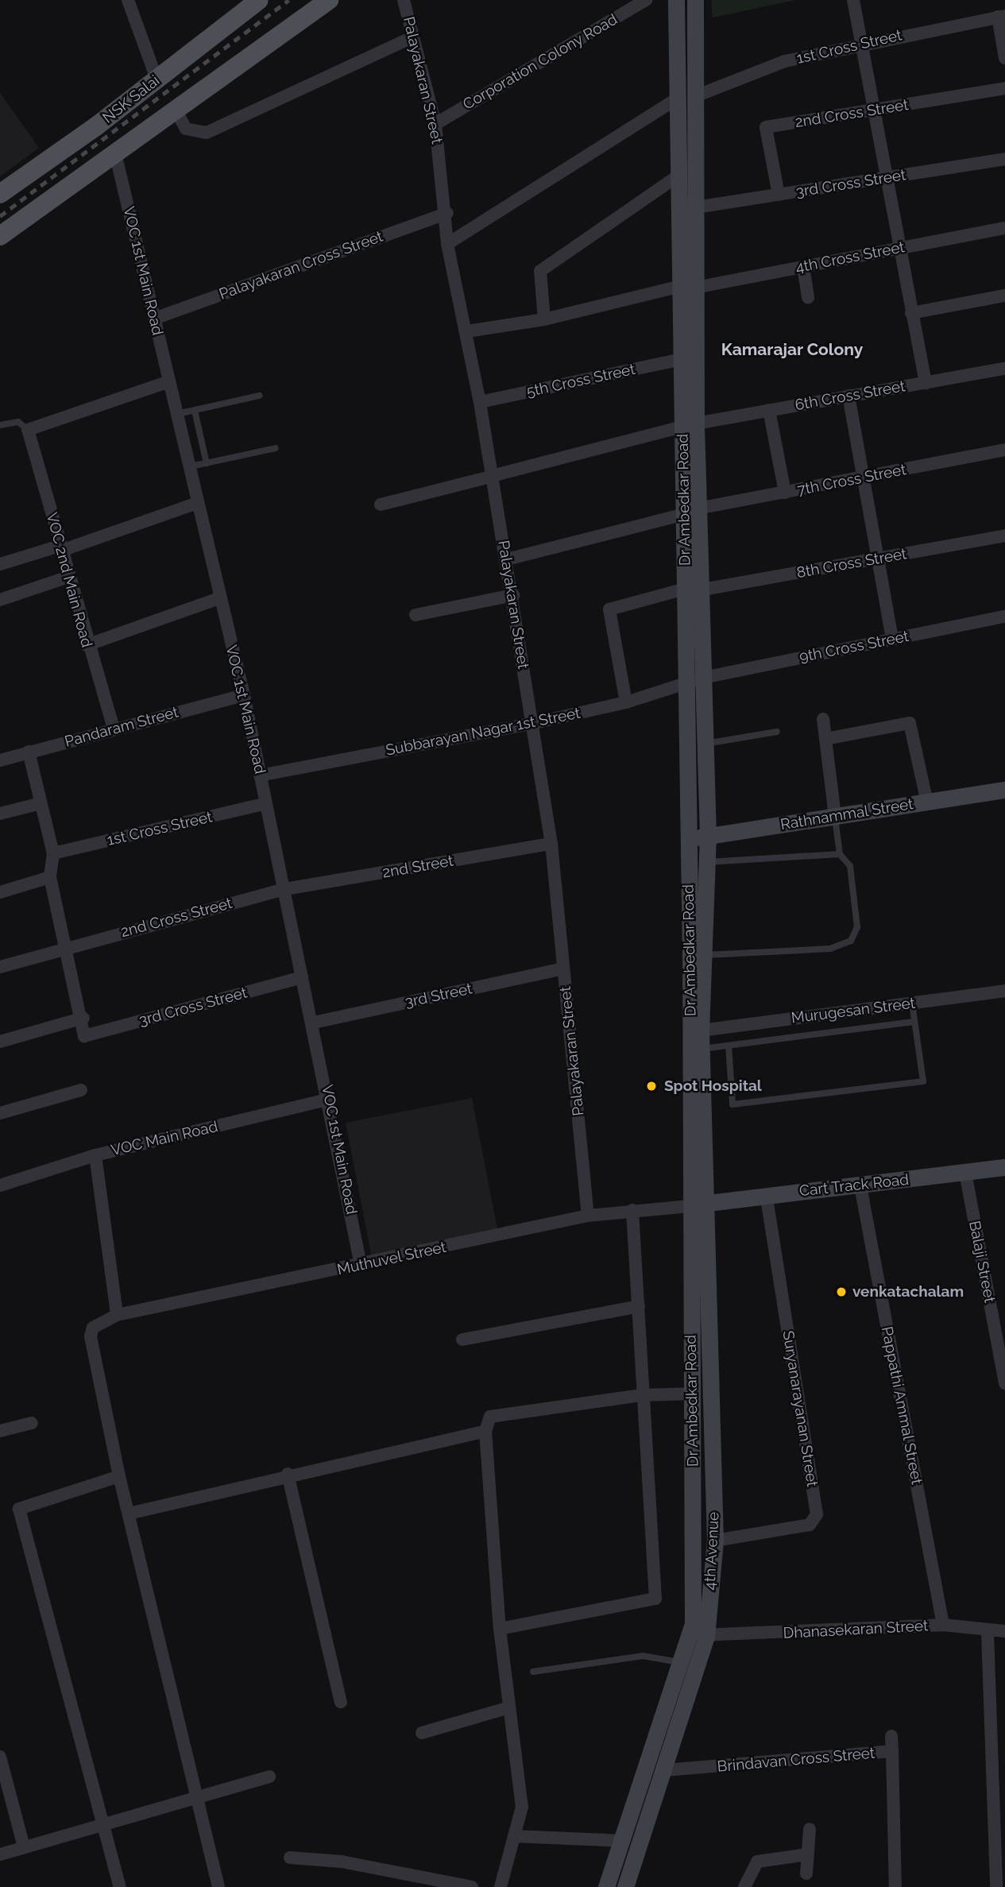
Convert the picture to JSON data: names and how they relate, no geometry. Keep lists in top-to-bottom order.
{
  "streets": {
    "main road": [
      "NSK Salai",
      "Dr Ambedkar Road",
      "Rathnammal Street",
      "Cart Track Road",
      "4th Avenue"
    ],
    "street": [
      "1st Cross Street",
      "Corporation Colony Road",
      "Palayakaran Street",
      "2nd Cross Street",
      "3rd Cross Street",
      "4th Cross Street",
      "Palayakaran Cross Street",
      "VOC 1st Main Road",
      "5th Cross Street",
      "6th Cross Street",
      "7th Cross Street",
      "8th Cross Street",
      "VOC 2nd Main Road",
      "9th Cross Street",
      "Pandaram Street",
      "Subbarayan Nagar 1st Street",
      "2nd Street",
      "3rd Street",
      "Murugesan Street",
      "VOC Main Road",
      "Muthuvel Street",
      "Balaji Street",
      "Pappathi Ammal Street",
      "Suryanarayanan Street",
      "Dhanasekaran Street",
      "Brindavan Cross Street"
    ]
  },
  "crossings": [
    ["1st Cross Street", "VOC 1st Main Road"],
    ["1st Cross Street", "Dr Ambedkar Road"],
    ["Corporation Colony Road", "Palayakaran Street"],
    ["Palayakaran Street", "4th Cross Street"],
    ["Palayakaran Street", "Palayakaran Cross Street"],
    ["Palayakaran Street", "5th Cross Street"],
    ["Palayakaran Street", "6th Cross Street"],
    ["Palayakaran Street", "7th Cross Street"],
    ["Palayakaran Street", "Subbarayan Nagar 1st Street"],
    ["Palayakaran Street", "2nd Street"],
    ["Palayakaran Street", "3rd Street"],
    ["Palayakaran Street", "Muthuvel Street"],
    ["2nd Cross Street", "3rd Cross Street"],
    ["2nd Cross Street", "VOC 1st Main Road"],
    ["2nd Cross Street", "2nd Street"],
    ["3rd Cross Street", "VOC 1st Main Road"],
    ["3rd Cross Street", "Dr Ambedkar Road"],
    ["4th Cross Street", "Dr Ambedkar Road"],
    ["Palayakaran Cross Street", "VOC 1st Main Road"],
    ["VOC 1st Main Road", "Pandaram Street"],
    ["VOC 1st Main Road", "Subbarayan Nagar 1st Street"],
    ["VOC 1st Main Road", "2nd Street"],
    ["VOC 1st Main Road", "3rd Street"],
    ["VOC 1st Main Road", "VOC Main Road"],
    ["VOC 1st Main Road", "Muthuvel Street"],
    ["5th Cross Street", "Dr Ambedkar Road"],
    ["6th Cross Street", "Dr Ambedkar Road"],
    ["7th Cross Street", "Dr Ambedkar Road"],
    ["Dr Ambedkar Road", "8th Cross Street"],
    ["Dr Ambedkar Road", "9th Cross Street"],
    ["Dr Ambedkar Road", "Subbarayan Nagar 1st Street"],
    ["Dr Ambedkar Road", "Rathnammal Street"],
    ["Dr Ambedkar Road", "Murugesan Street"],
    ["Dr Ambedkar Road", "Cart Track Road"],
    ["Dr Ambedkar Road", "Muthuvel Street"],
    ["Dr Ambedkar Road", "4th Avenue"],
    ["Dr Ambedkar Road", "Dhanasekaran Street"],
    ["8th Cross Street", "Subbarayan Nagar 1st Street"],
    ["VOC 2nd Main Road", "Pandaram Street"],
    ["9th Cross Street", "Subbarayan Nagar 1st Street"],
    ["Cart Track Road", "Muthuvel Street"],
    ["Cart Track Road", "Balaji Street"],
    ["Cart Track Road", "Pappathi Ammal Street"],
    ["Cart Track Road", "Suryanarayanan Street"],
    ["Cart Track Road", "4th Avenue"],
    ["Muthuvel Street", "4th Avenue"],
    ["Pappathi Ammal Street", "Dhanasekaran Street"],
    ["Suryanarayanan Street", "4th Avenue"],
    ["4th Avenue", "Dhanasekaran Street"],
    ["4th Avenue", "Brindavan Cross Street"]
  ],
  "districts": ["Kamarajar Colony"],
  "places": ["Spot Hospital", "venkatachalam"]
}
